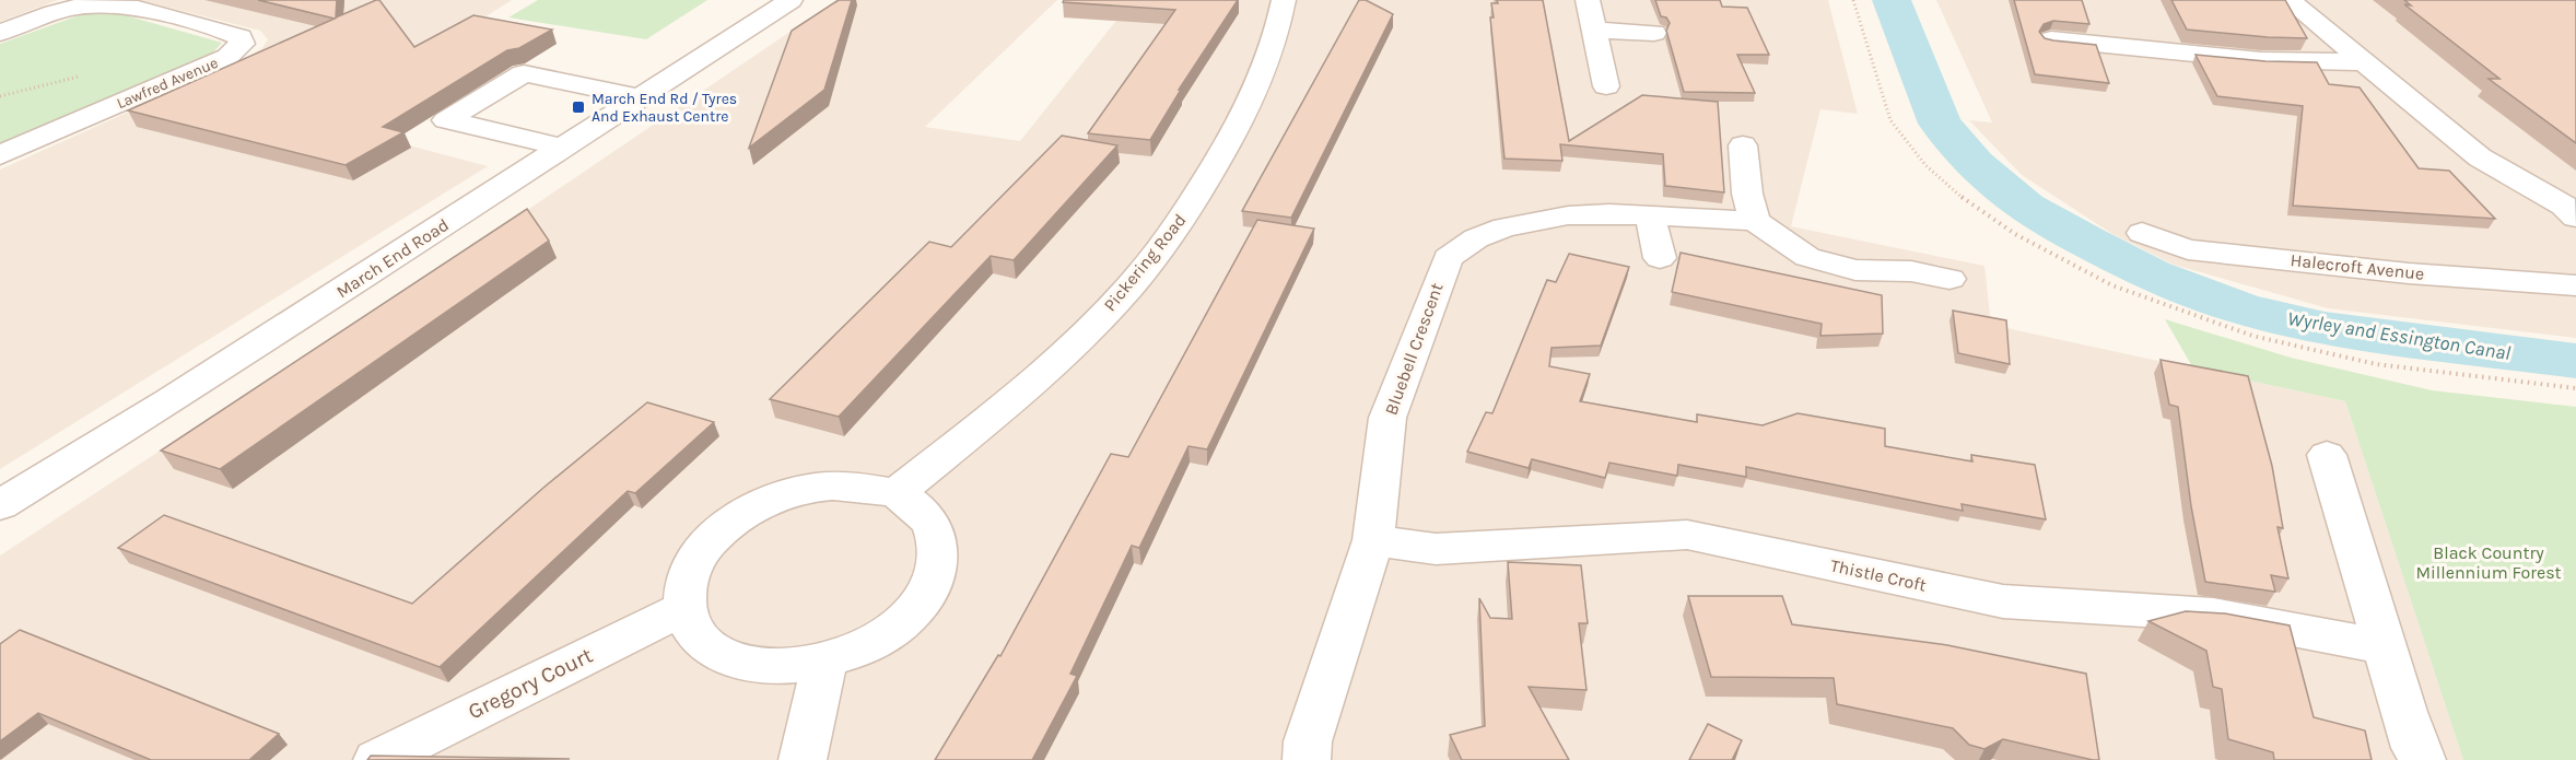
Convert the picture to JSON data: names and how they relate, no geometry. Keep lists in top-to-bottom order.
{
  "streets": {
    "street": [
      "Lawfred Avenue",
      "March End Road",
      "Pickering Road",
      "Halecroft Avenue",
      "Bluebell Crescent",
      "Thistle Croft",
      "Gregory Court"
    ]
  },
  "crossings": [
    ["Pickering Road", "Gregory Court"],
    ["Bluebell Crescent", "Thistle Croft"]
  ],
  "water": ["Wyrley and Essington Canal"],
  "parks": ["Black Country Millennium Forest"],
  "places": {
    "transit": ["March End Rd / Tyres And Exhaust Centre"]
  }
}
